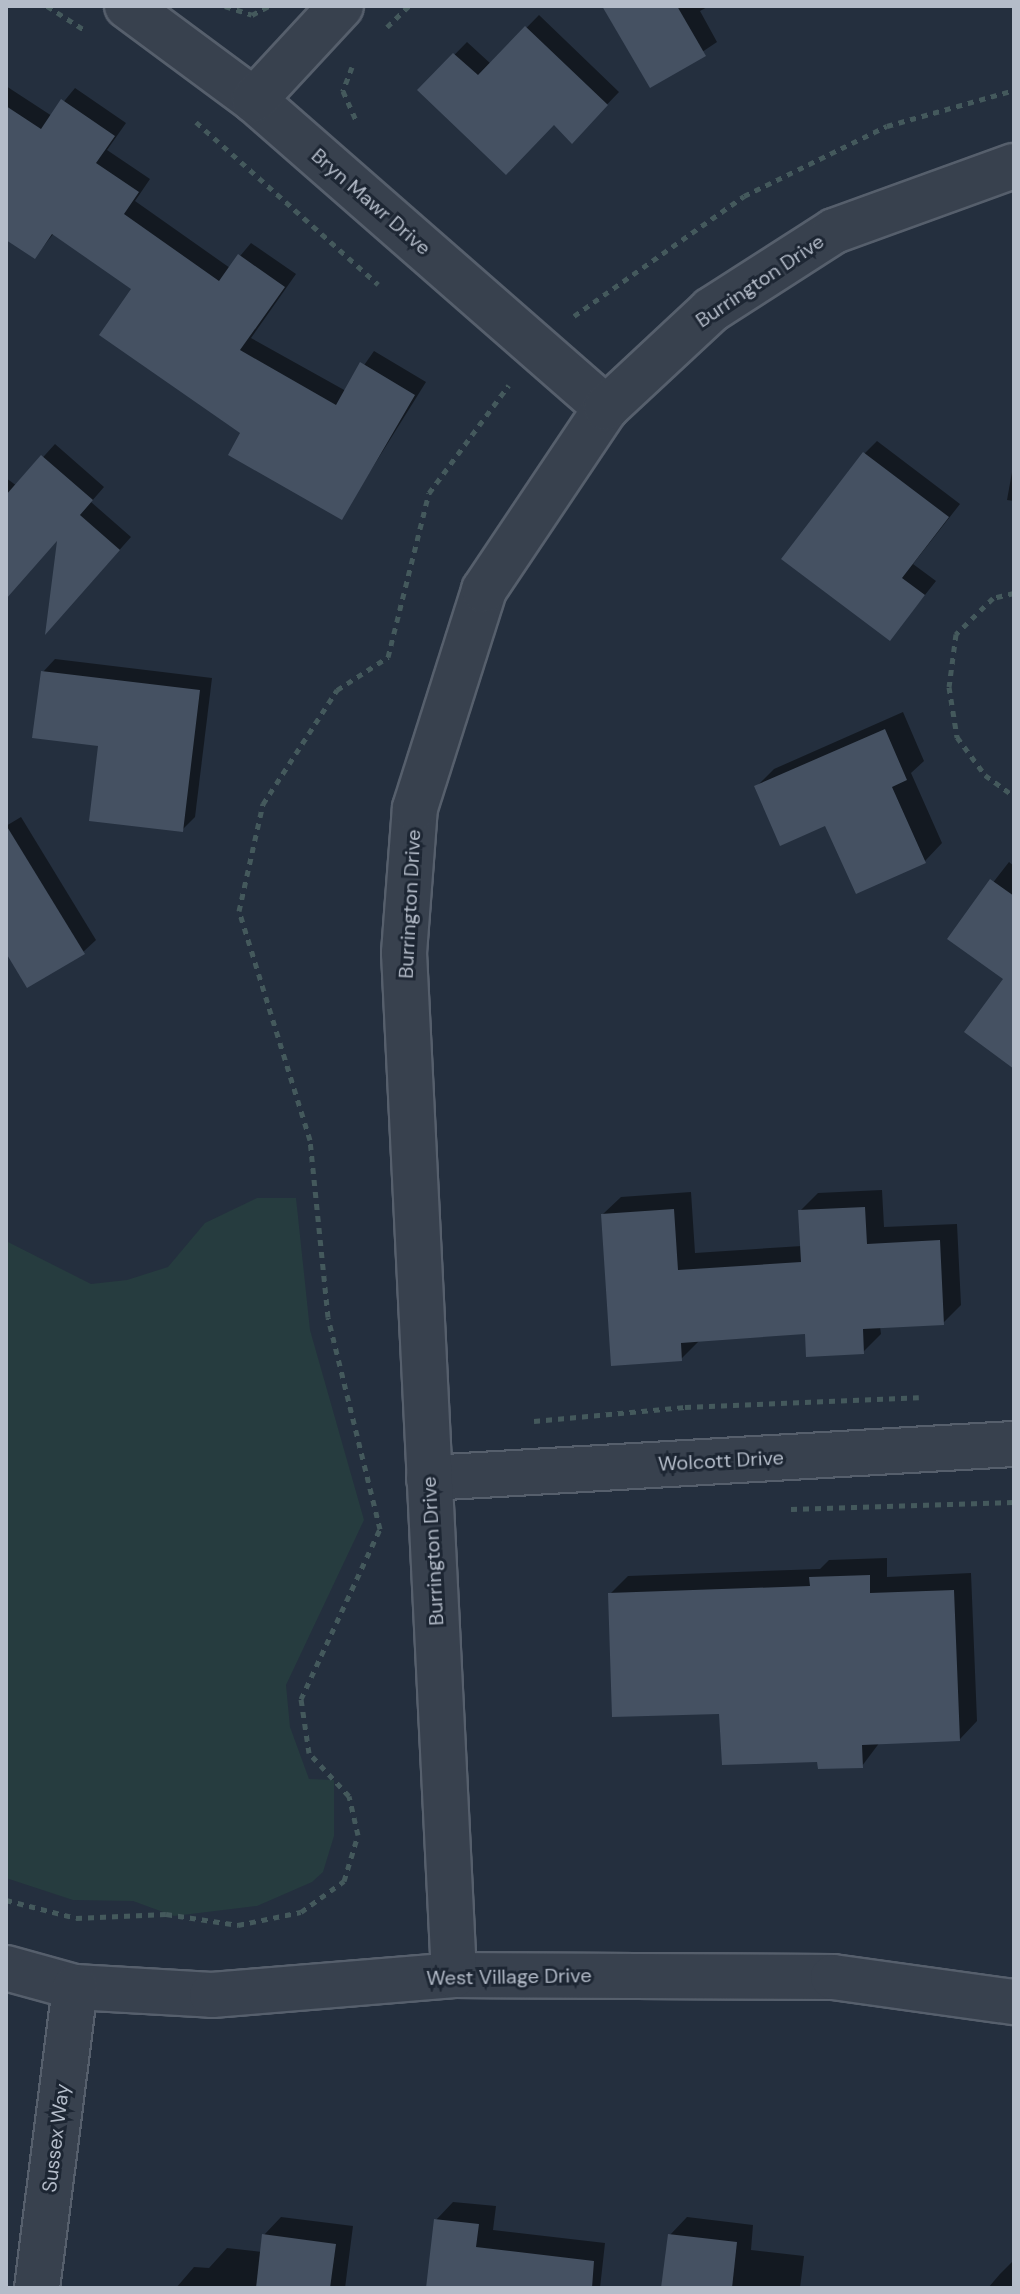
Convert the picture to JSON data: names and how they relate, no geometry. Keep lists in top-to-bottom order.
{
  "streets": {
    "street": [
      "Bryn Mawr Drive",
      "Burrington Drive",
      "Wolcott Drive",
      "West Village Drive",
      "Sussex Way"
    ]
  },
  "crossings": [
    ["Bryn Mawr Drive", "Burrington Drive"],
    ["Burrington Drive", "Wolcott Drive"],
    ["Burrington Drive", "West Village Drive"],
    ["West Village Drive", "Sussex Way"]
  ]
}
